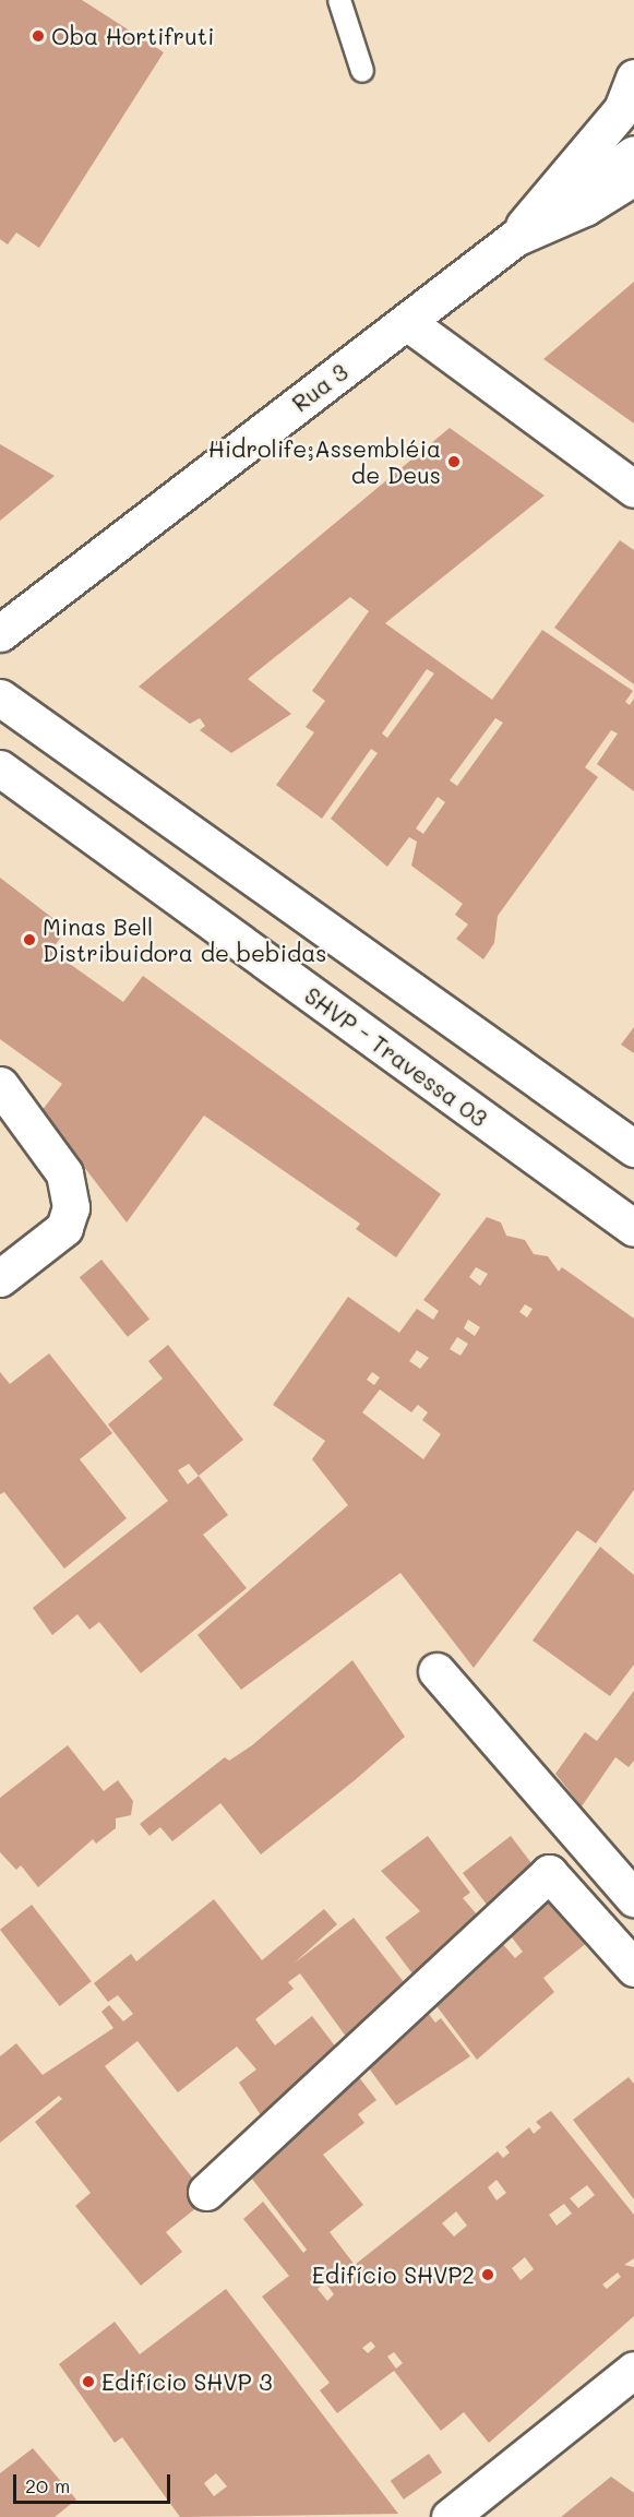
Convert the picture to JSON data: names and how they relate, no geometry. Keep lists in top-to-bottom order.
{
  "streets": {
    "street": ["Rua 3", "SHVP - Travessa 03"]
  },
  "places": [
    "Oba Hortifruti",
    "Hidrolife;Assembléia de Deus",
    "Minas Bell Distribuidora de bebidas",
    "Edifício SHVP2",
    "Edifício SHVP 3"
  ],
  "scale_bar": "20 m"
}
